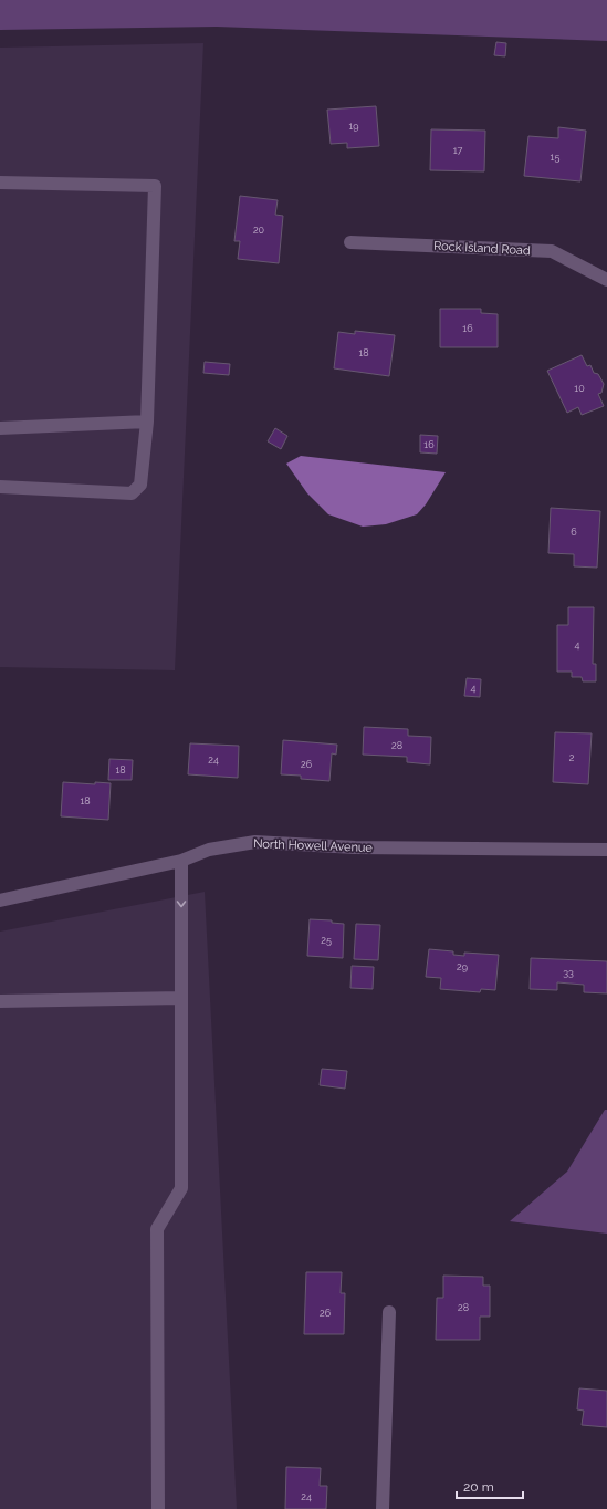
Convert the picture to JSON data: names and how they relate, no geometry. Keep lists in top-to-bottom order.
{
  "streets": {
    "street": ["Rock Island Road", "North Howell Avenue"]
  },
  "house_numbers": [
    "19",
    "17",
    "15",
    "20",
    "16",
    "18",
    "10",
    "16",
    "6",
    "4",
    "4",
    "28",
    "2",
    "24",
    "26",
    "18",
    "18",
    "25",
    "29",
    "33",
    "28",
    "26",
    "24"
  ],
  "scale_bar": "20 m"
}
